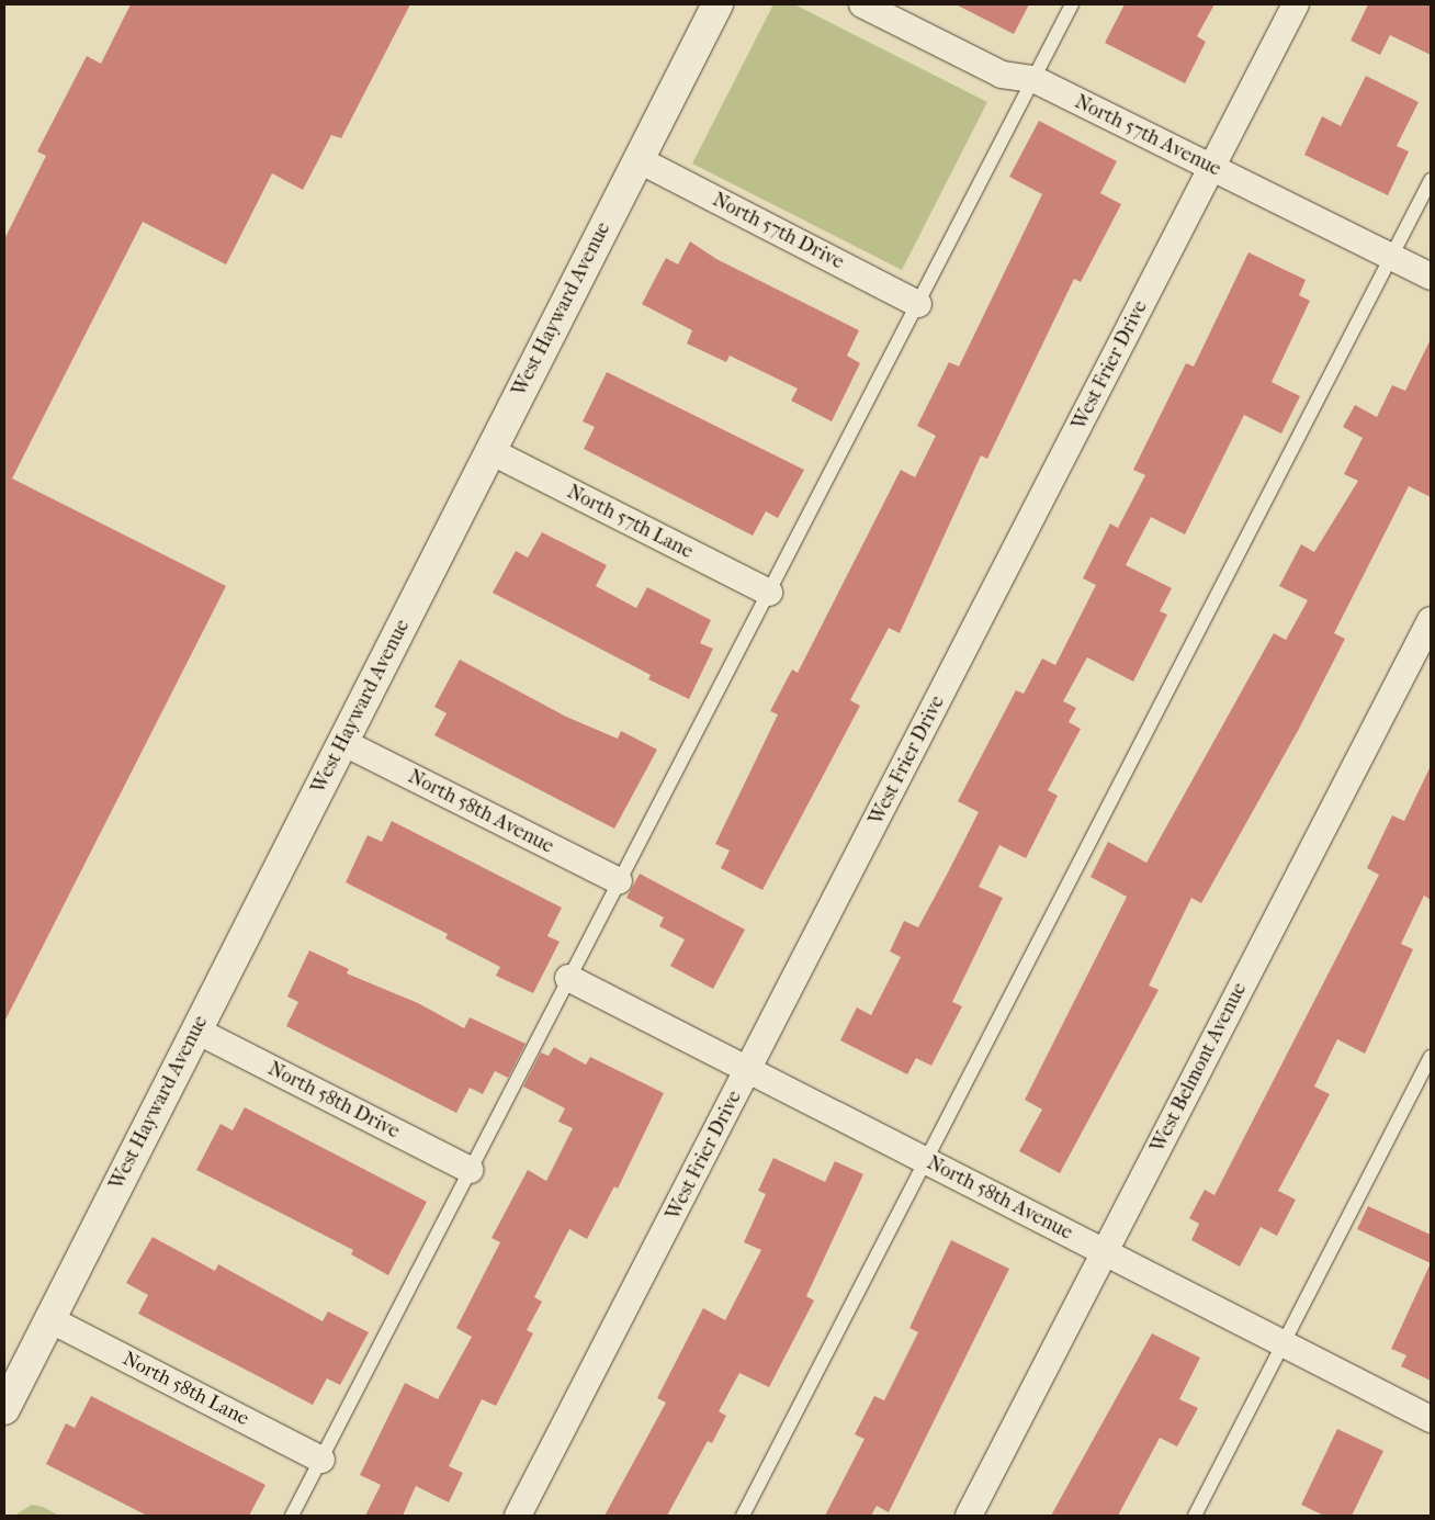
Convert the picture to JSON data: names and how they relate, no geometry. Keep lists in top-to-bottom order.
{
  "streets": {
    "street": [
      "North 57th Avenue",
      "North 57th Drive",
      "West Hayward Avenue",
      "West Frier Drive",
      "North 57th Lane",
      "North 58th Avenue",
      "West Belmont Avenue",
      "North 58th Drive",
      "North 58th Lane"
    ]
  },
  "crossings": [
    ["North 57th Avenue", "West Frier Drive"],
    ["North 57th Drive", "West Hayward Avenue"],
    ["West Hayward Avenue", "North 57th Lane"],
    ["West Hayward Avenue", "North 58th Avenue"],
    ["West Hayward Avenue", "North 58th Drive"],
    ["West Hayward Avenue", "North 58th Lane"],
    ["West Frier Drive", "North 58th Avenue"],
    ["North 58th Avenue", "West Belmont Avenue"]
  ]
}
